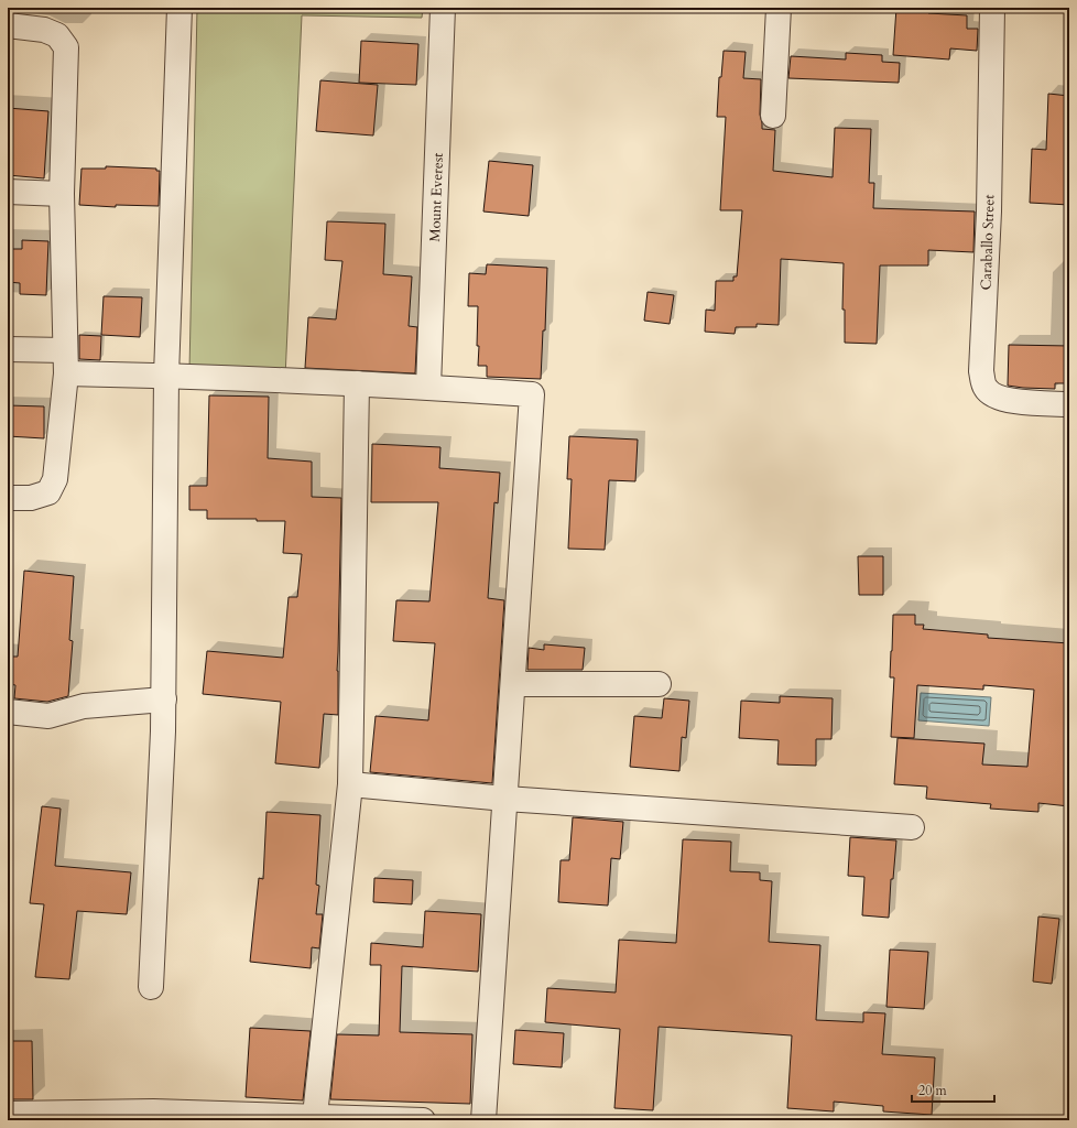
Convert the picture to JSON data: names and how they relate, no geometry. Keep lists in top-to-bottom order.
{
  "streets": {
    "street": ["Mount Everest", "Caraballo Street"]
  },
  "scale_bar": "20 m"
}
